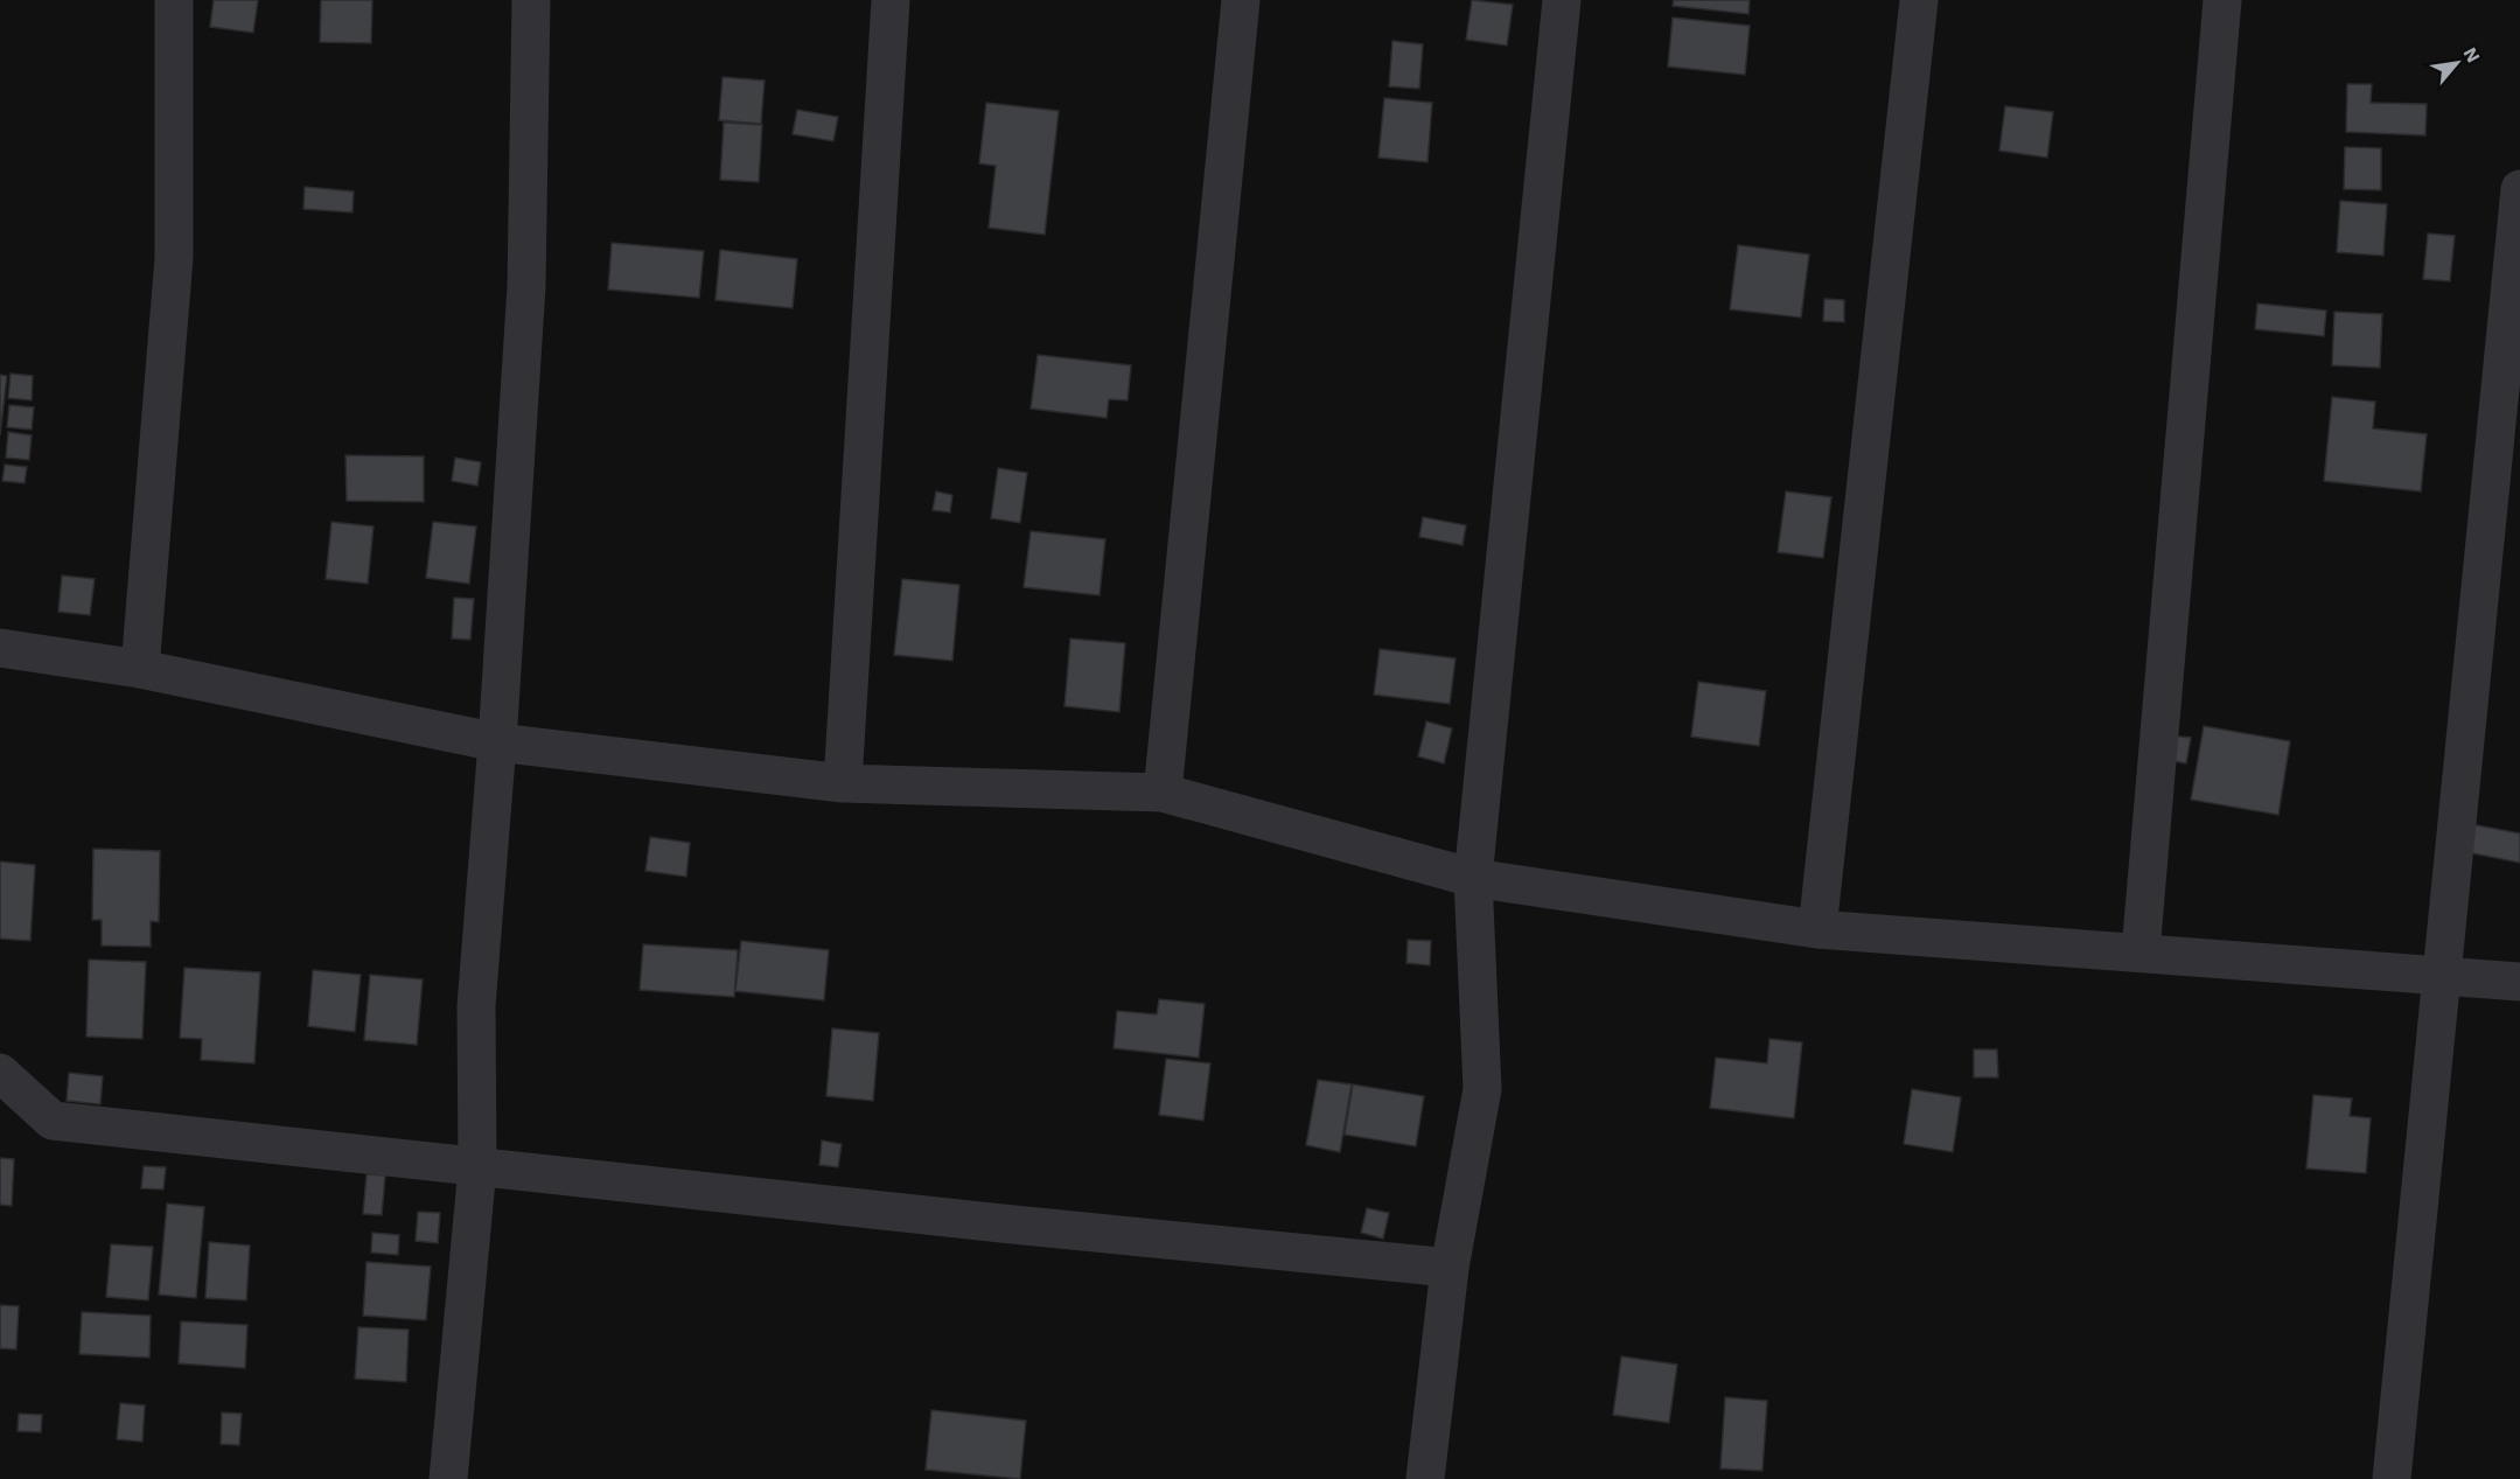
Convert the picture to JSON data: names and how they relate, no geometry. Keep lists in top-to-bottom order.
{
  "north": "top right"
}
